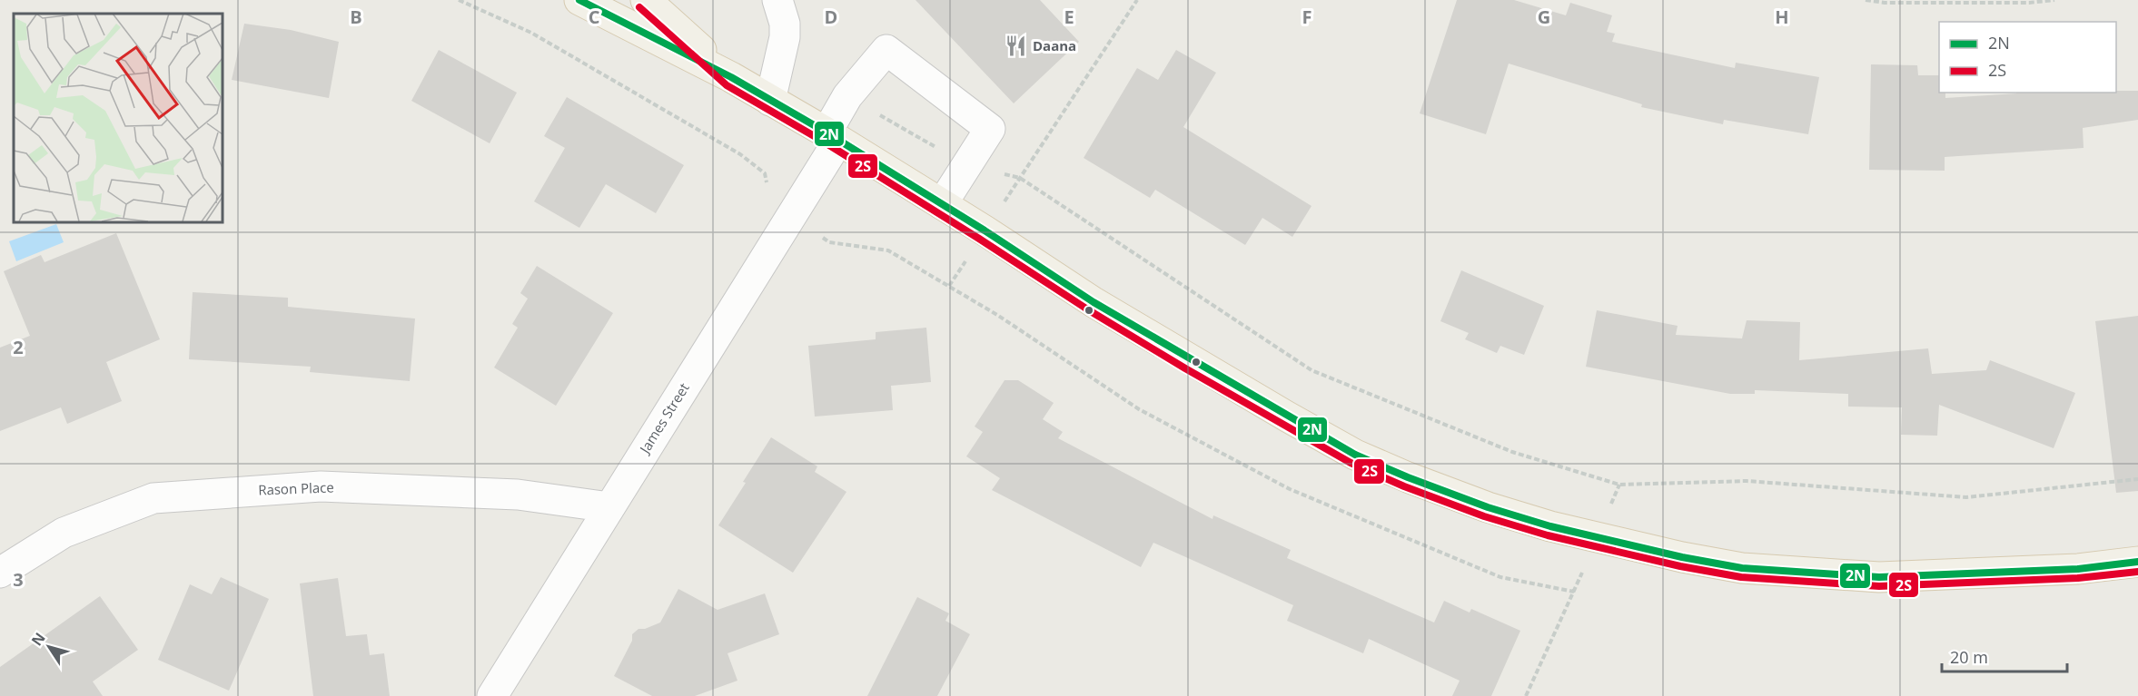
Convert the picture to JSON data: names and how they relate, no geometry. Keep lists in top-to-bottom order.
{
  "streets": {
    "street": ["James Street", "Rason Place"]
  },
  "crossings": [
    ["James Street", "Rason Place"]
  ],
  "places": {
    "restaurant": ["Daana"]
  },
  "lines": ["transit line 2N", "transit line 2S"],
  "legend": ["2N", "2S"],
  "scale_bar": "20 m",
  "north": "top left",
  "grid": {
    "columns": [
      "B",
      "C",
      "D",
      "E",
      "F",
      "G",
      "H"
    ],
    "rows": ["2", "3"]
  }
}
